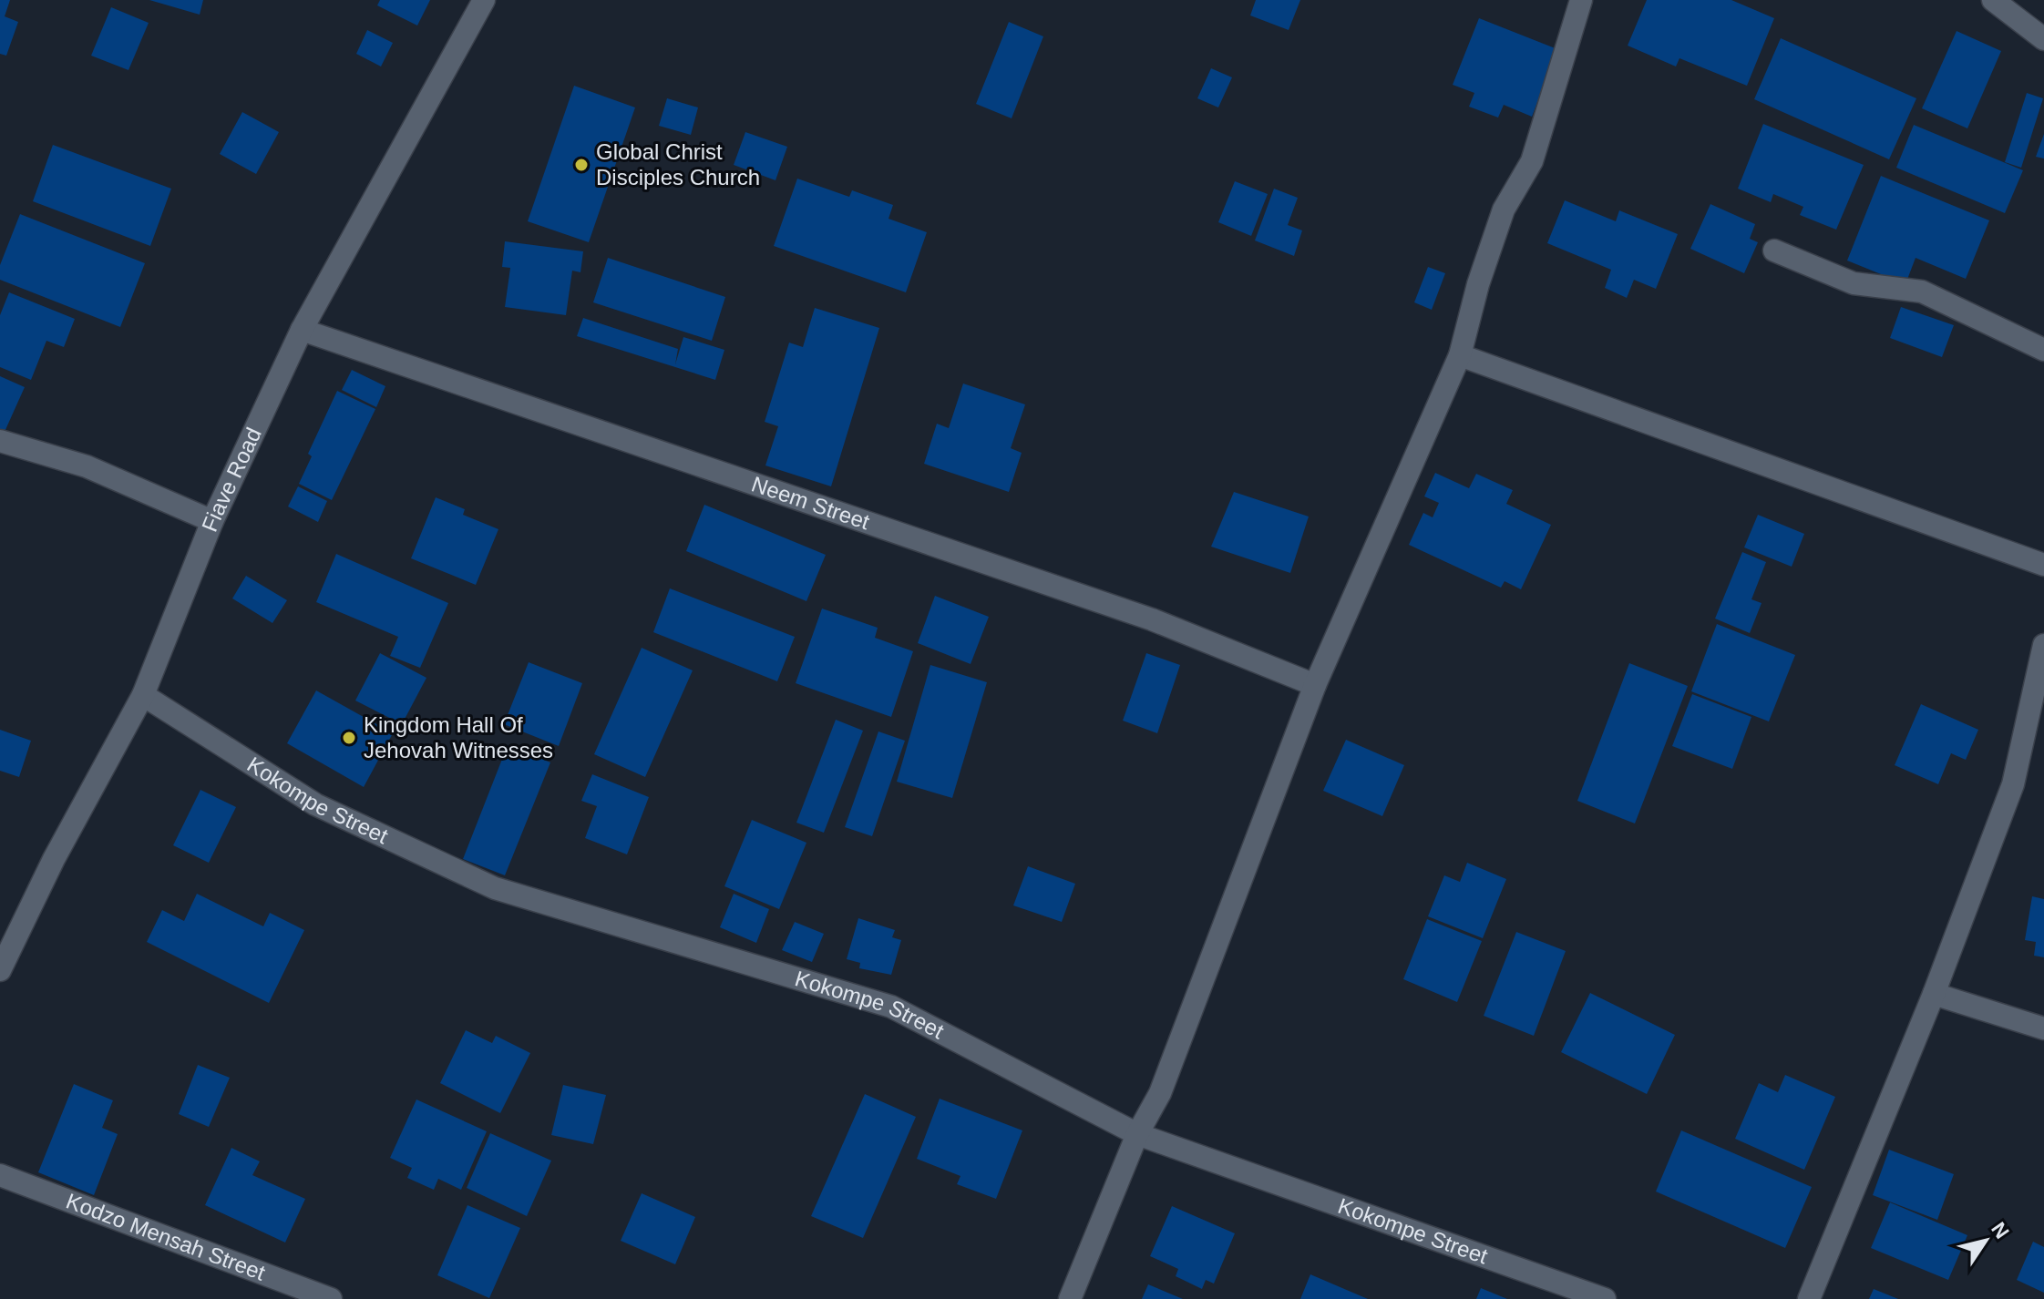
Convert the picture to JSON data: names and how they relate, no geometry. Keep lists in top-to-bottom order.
{
  "streets": {
    "street": [
      "Fiave Road",
      "Neem Street",
      "Kokompe Street",
      "Kodzo Mensah Street"
    ]
  },
  "crossings": [
    ["Fiave Road", "Neem Street"],
    ["Fiave Road", "Kokompe Street"]
  ],
  "places": ["Global Christ Disciples Church", "Kingdom Hall Of Jehovah Witnesses"],
  "north": "top right"
}
